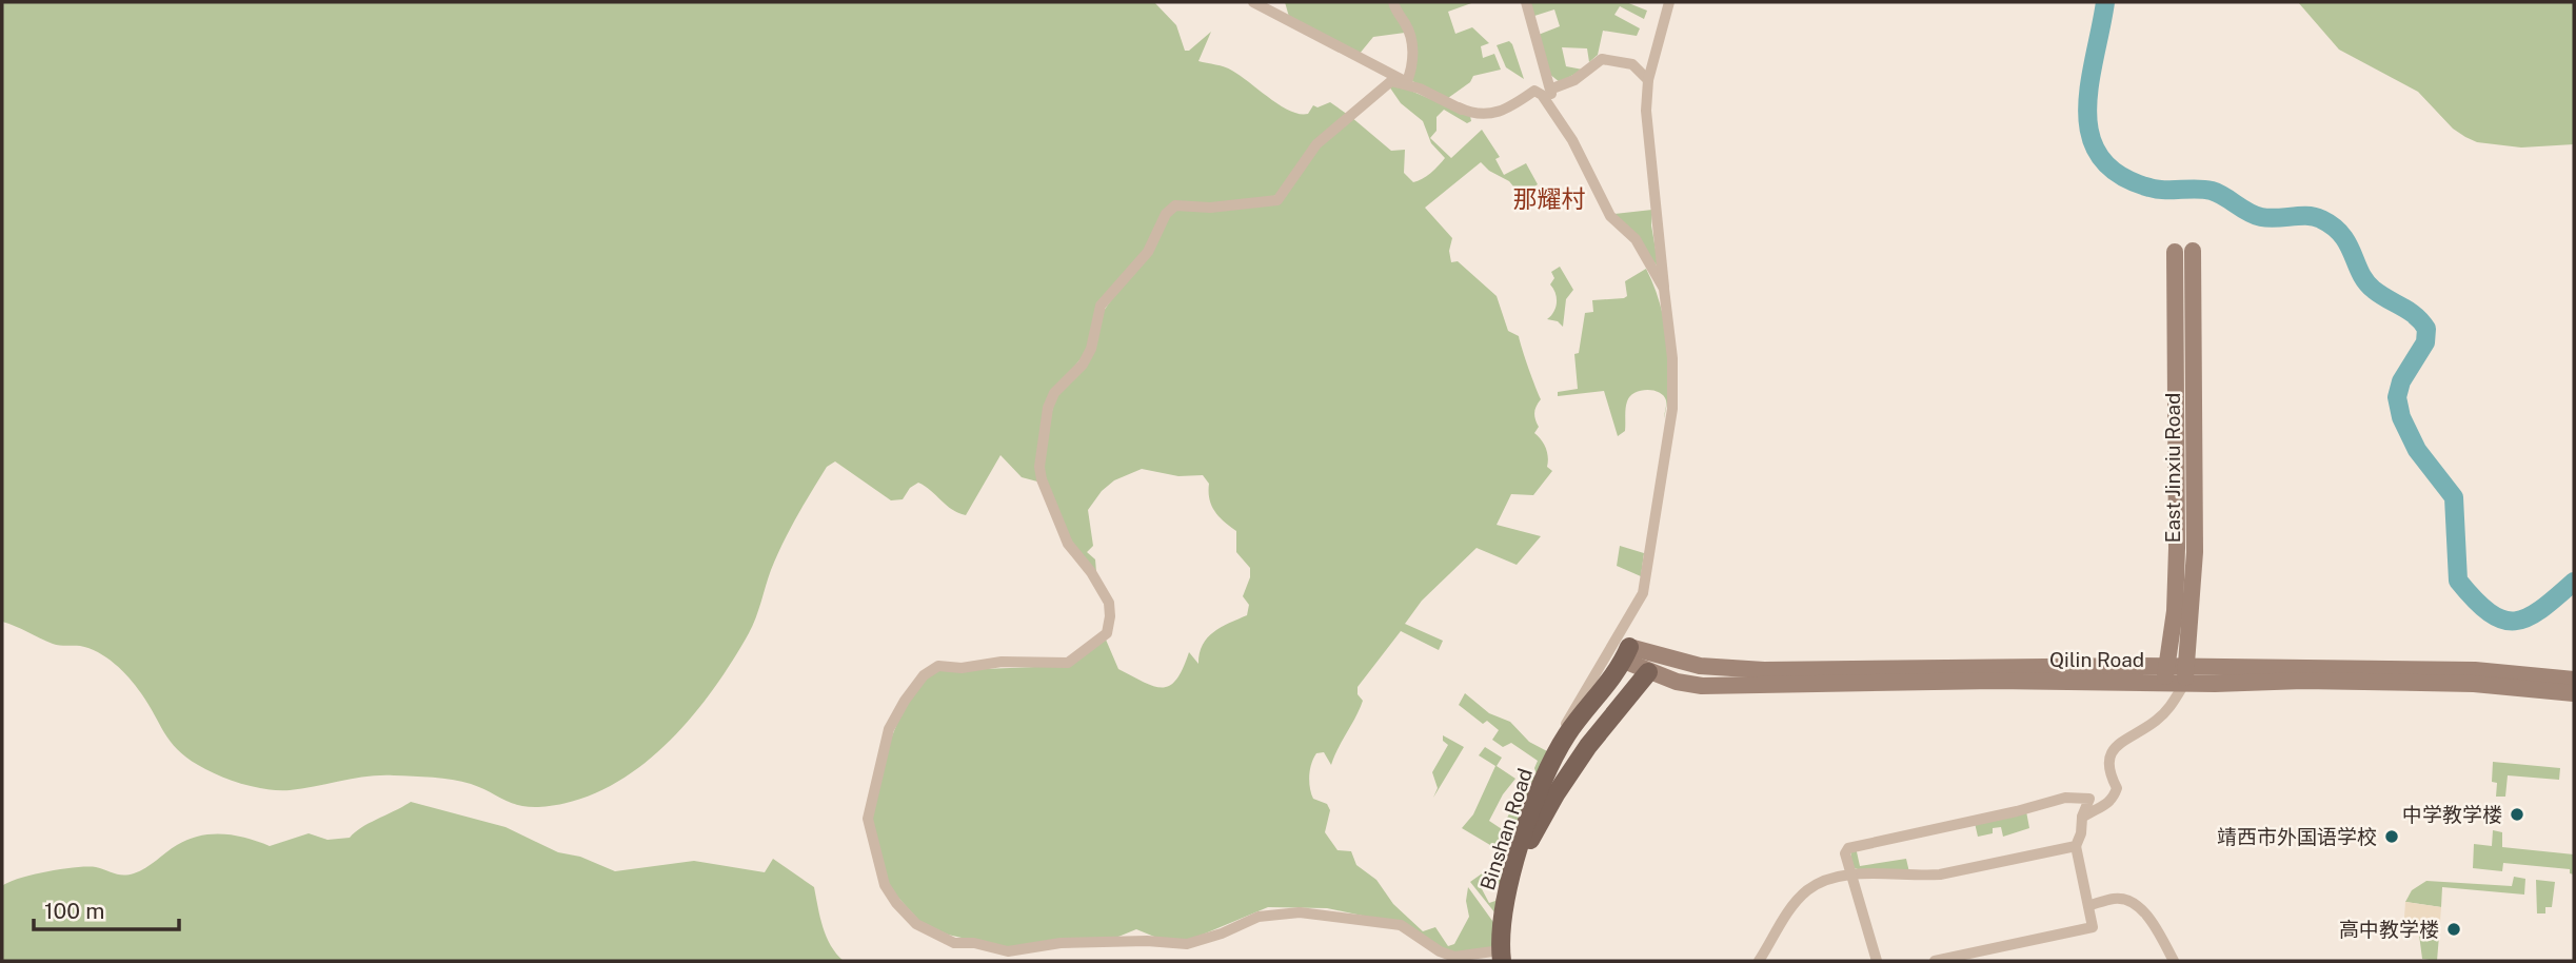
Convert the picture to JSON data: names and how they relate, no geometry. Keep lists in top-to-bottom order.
{
  "streets": {
    "main road": ["East Jinxiu Road", "Qilin Road", "Binshan Road"]
  },
  "crossings": [
    ["East Jinxiu Road", "Qilin Road"],
    ["Qilin Road", "Binshan Road"]
  ],
  "districts": ["那耀村"],
  "places": ["中学教学楼", "靖西市外国语学校", "高中教学楼"],
  "scale_bar": "100 m"
}
